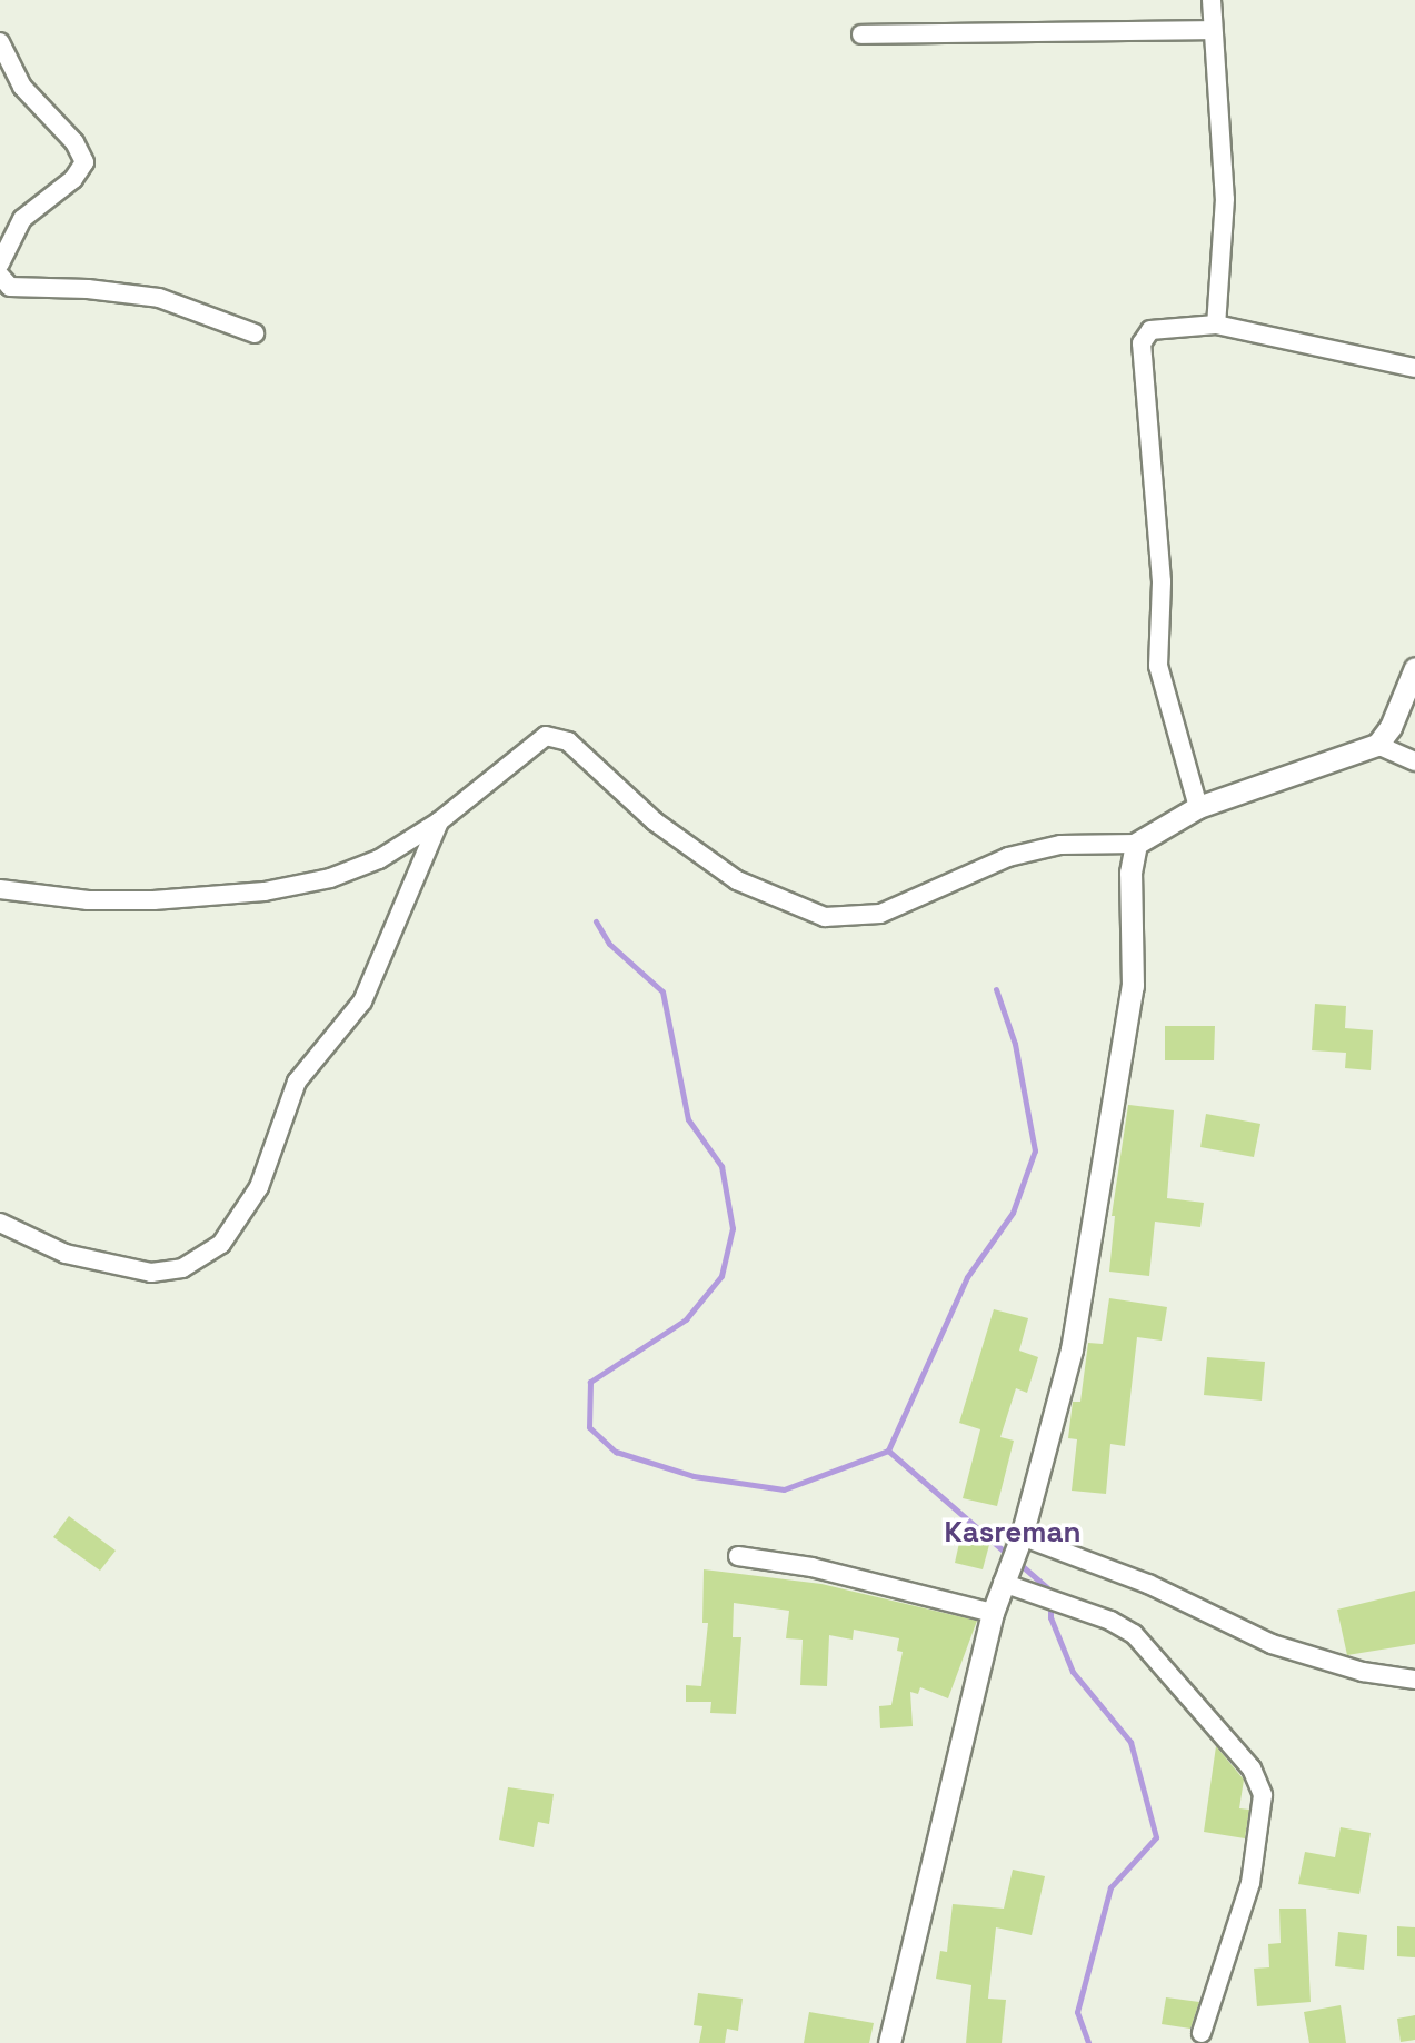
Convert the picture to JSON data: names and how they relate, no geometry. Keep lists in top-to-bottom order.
{
  "districts": ["Kasreman"]
}
